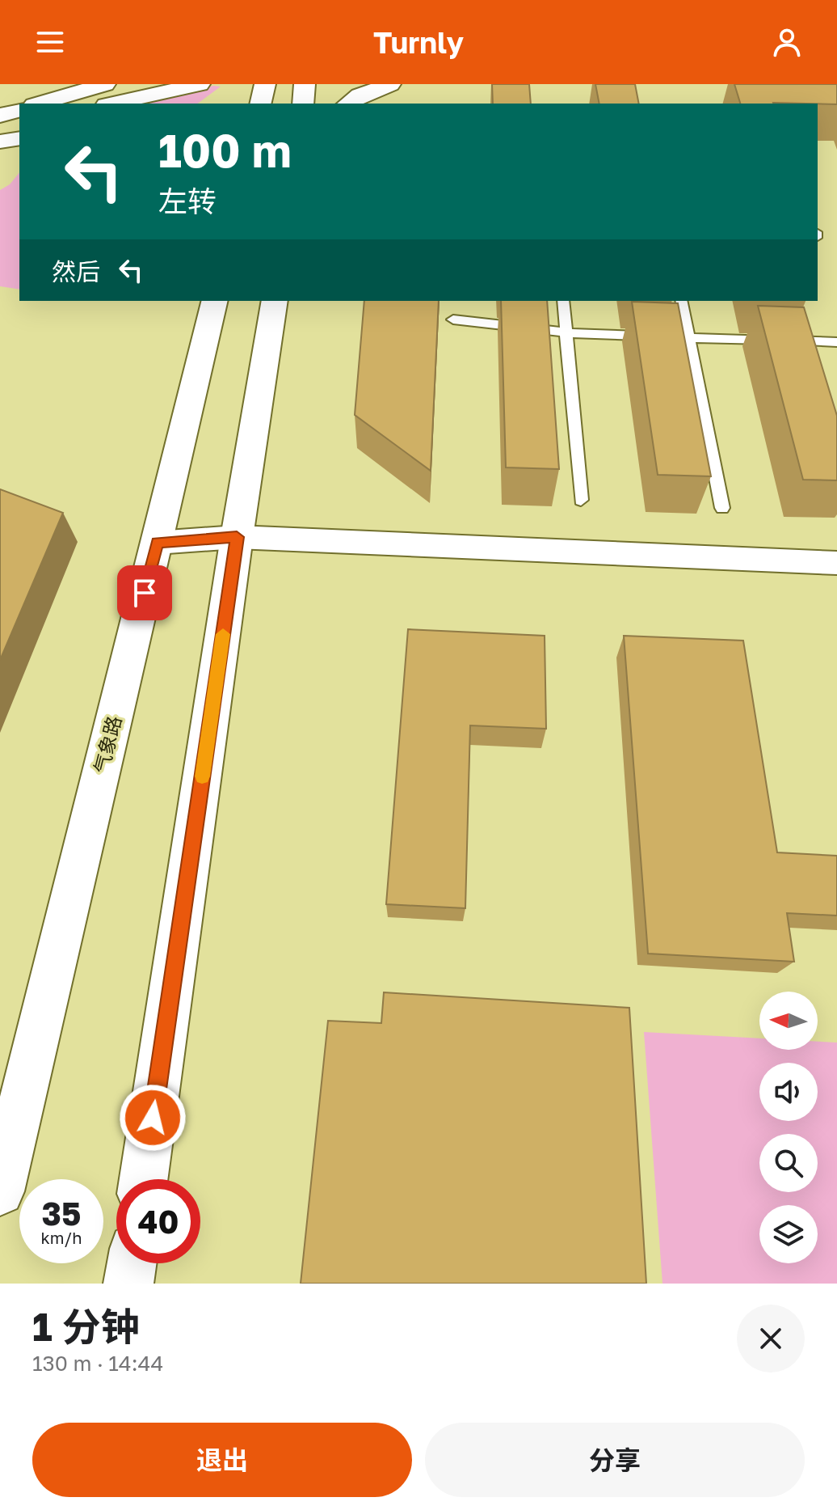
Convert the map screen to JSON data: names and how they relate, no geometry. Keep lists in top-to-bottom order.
{
  "streets": {
    "street": ["气象路"]
  },
  "north": "left",
  "page": {
    "header": "Turnly",
    "turn": ["100 m", "左转"],
    "then": "然后",
    "speed": "35 km/h",
    "limit": "40",
    "heading": ["1 分钟", "130 m · 14:44"],
    "buttons": ["退出", "分享"]
  }
}
